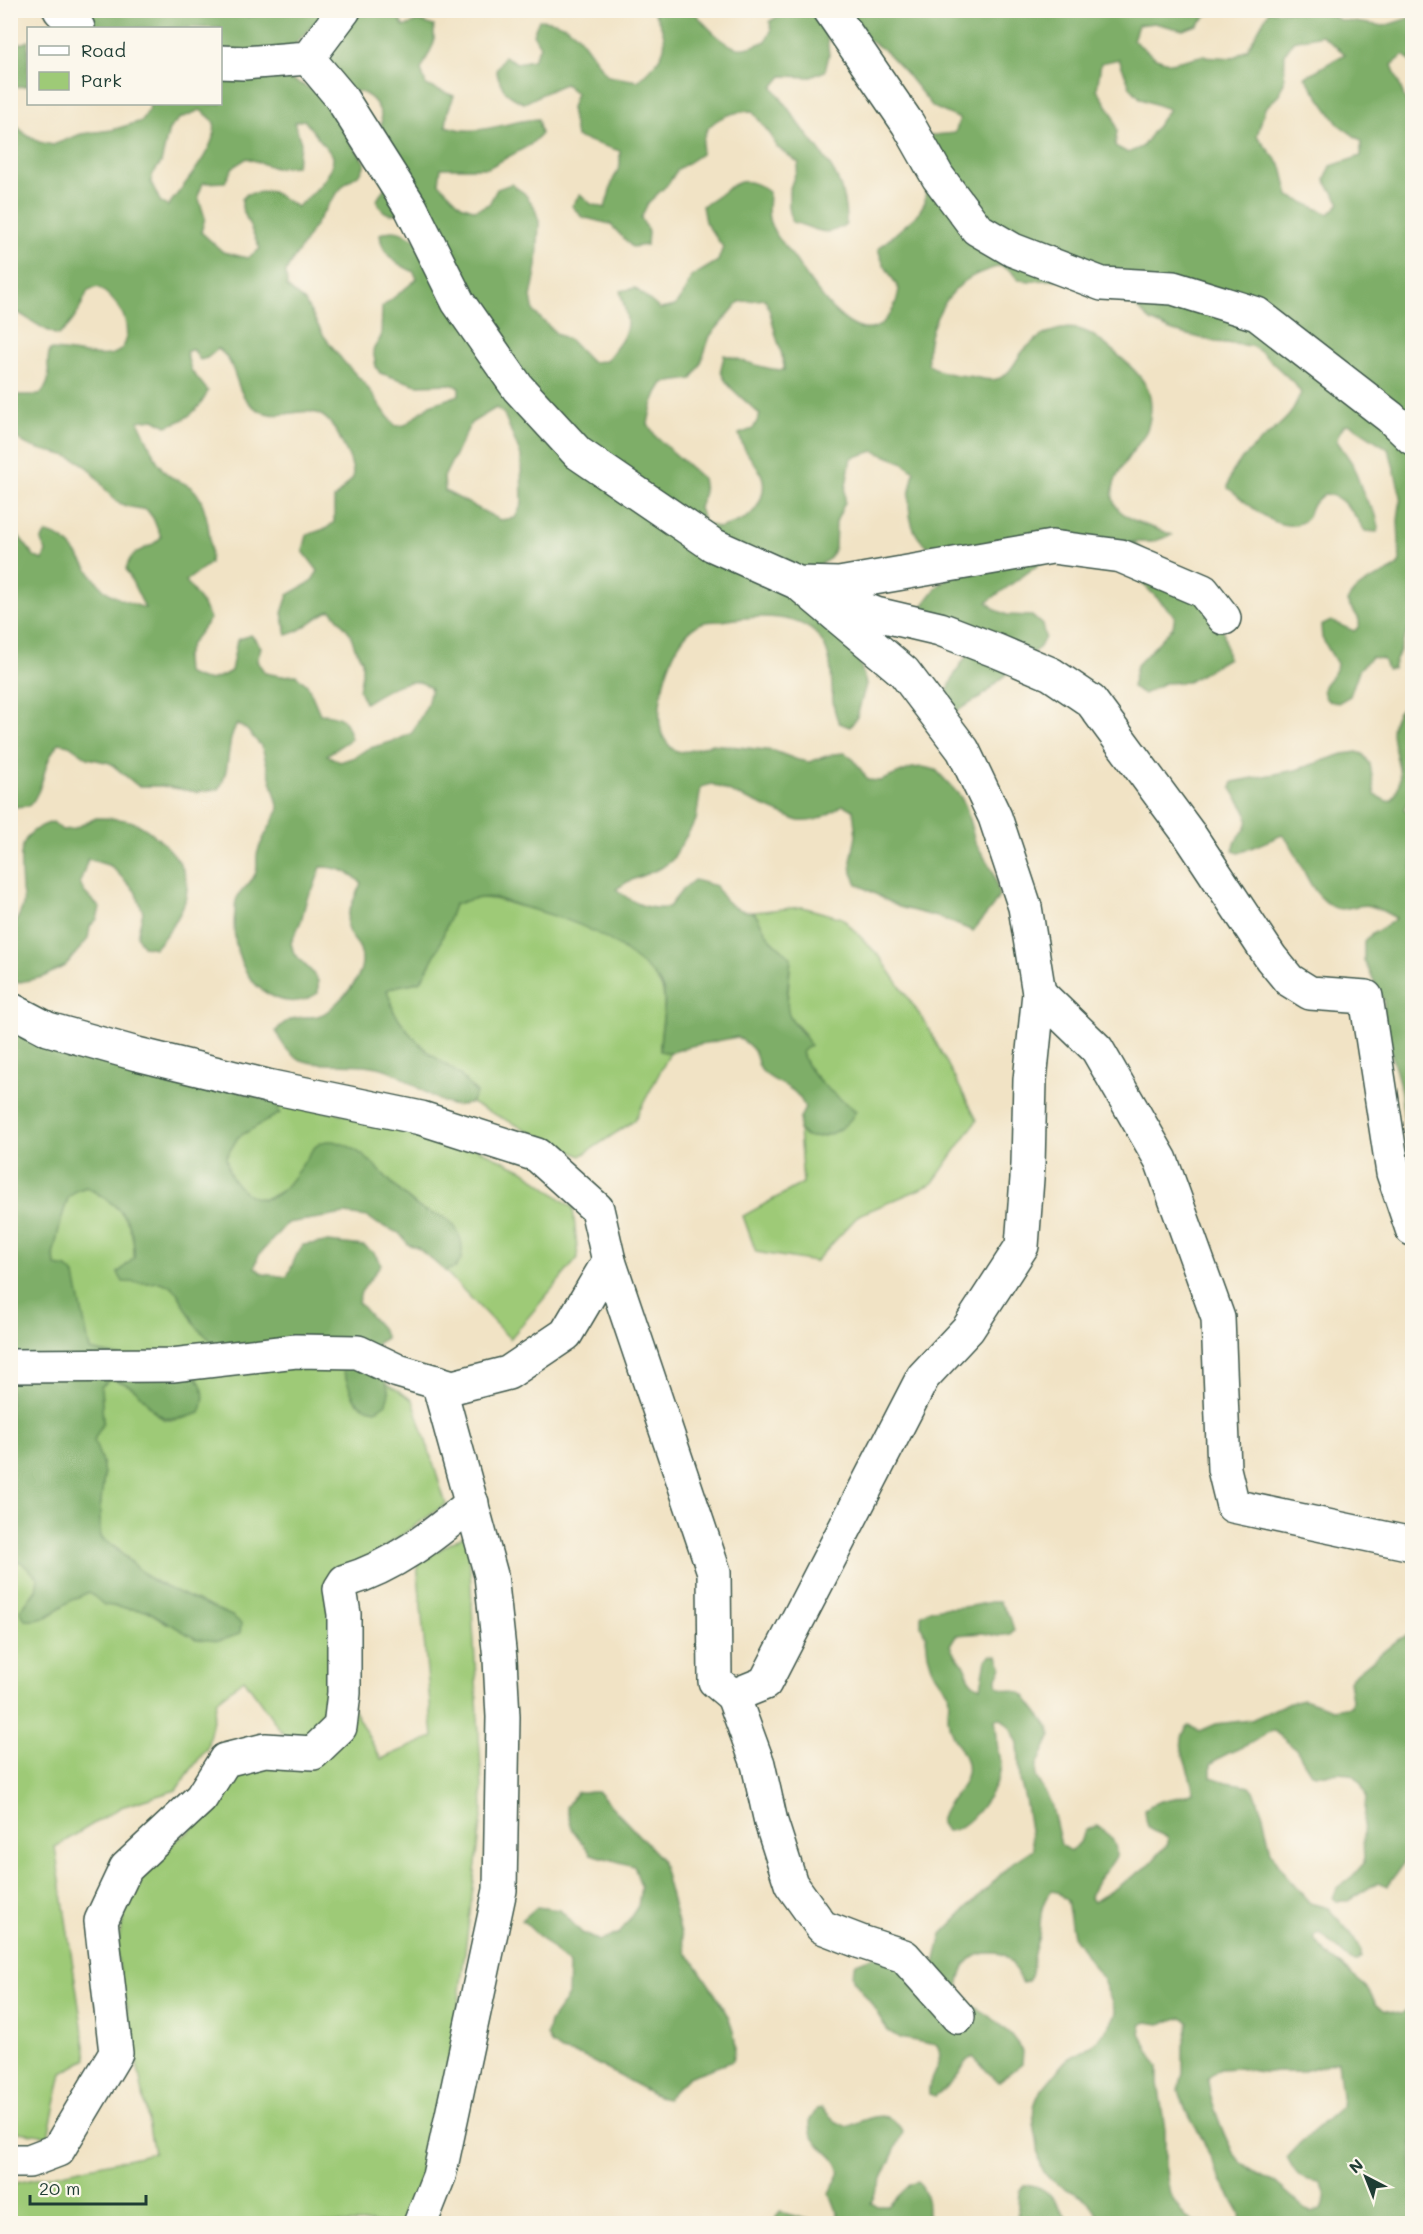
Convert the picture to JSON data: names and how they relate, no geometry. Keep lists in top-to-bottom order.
{
  "legend": ["Road", "Park"],
  "scale_bar": "20 m",
  "north": "top left"
}
